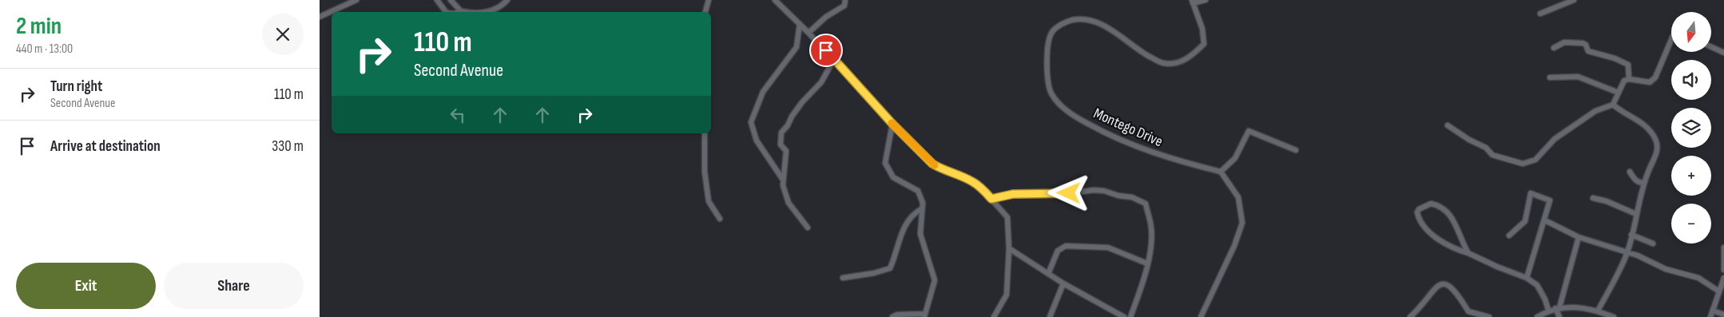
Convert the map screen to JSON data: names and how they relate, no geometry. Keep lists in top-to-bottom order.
{
  "streets": {
    "street": ["Montego Drive"]
  },
  "north": "bottom",
  "page": {
    "heading": ["2 min", "440 m · 13:00"],
    "map_buttons": ["+", "−"],
    "turn": ["110 m", "Second Avenue"],
    "list": [
      {
        "name": "Turn right",
        "note": "Second Avenue",
        "value": "110 m"
      },
      {
        "name": "Arrive at destination",
        "value": "330 m"
      }
    ],
    "buttons": ["Exit", "Share"]
  }
}
